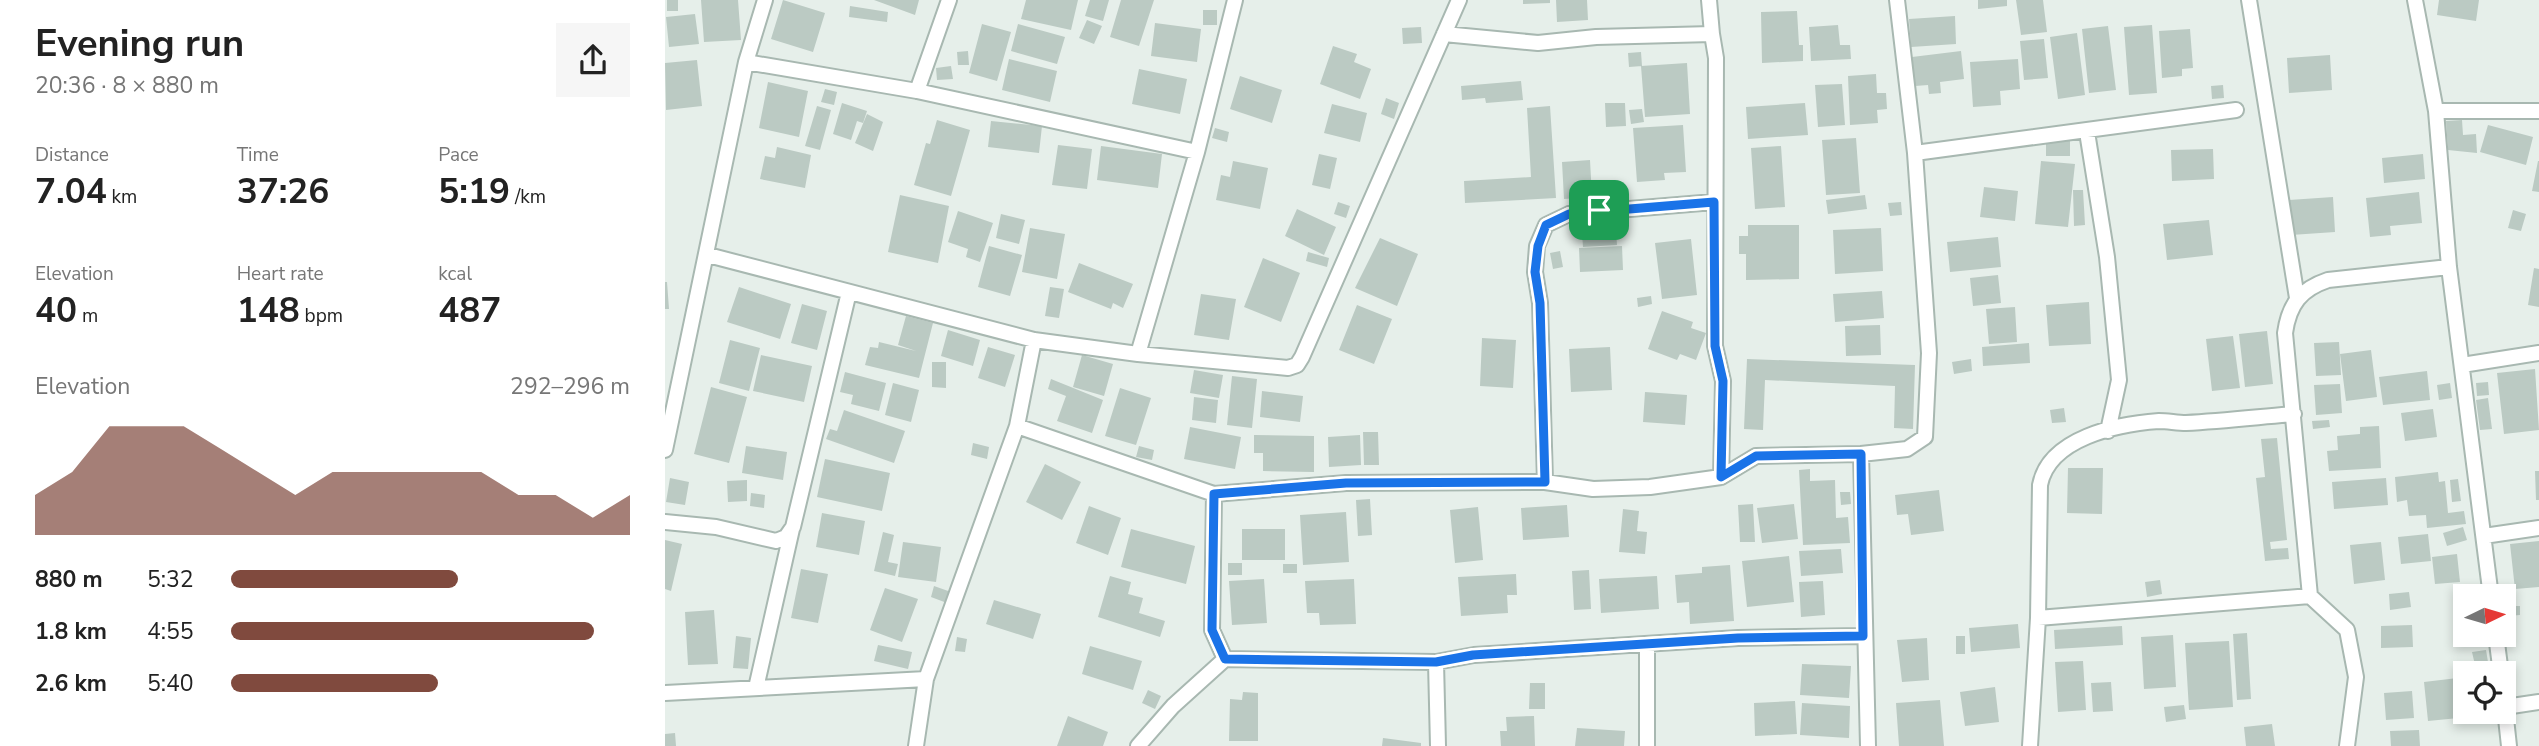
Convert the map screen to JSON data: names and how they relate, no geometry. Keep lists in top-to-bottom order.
{
  "north": "right",
  "page": {
    "heading": ["Evening run", "20:36 · 8 × 880 m"],
    "stats": [
      ["Distance", "7.04 km"],
      ["Time", "37:26"],
      ["Pace", "5:19 /km"],
      ["Elevation", "40 m"],
      ["Heart rate", "148 bpm"],
      ["kcal", "487"]
    ],
    "chart": ["Elevation", "292–296 m"],
    "list": [
      {
        "name": "880 m",
        "note": "5:32"
      },
      {
        "name": "1.8 km",
        "note": "4:55"
      },
      {
        "name": "2.6 km",
        "note": "5:40"
      }
    ]
  }
}
